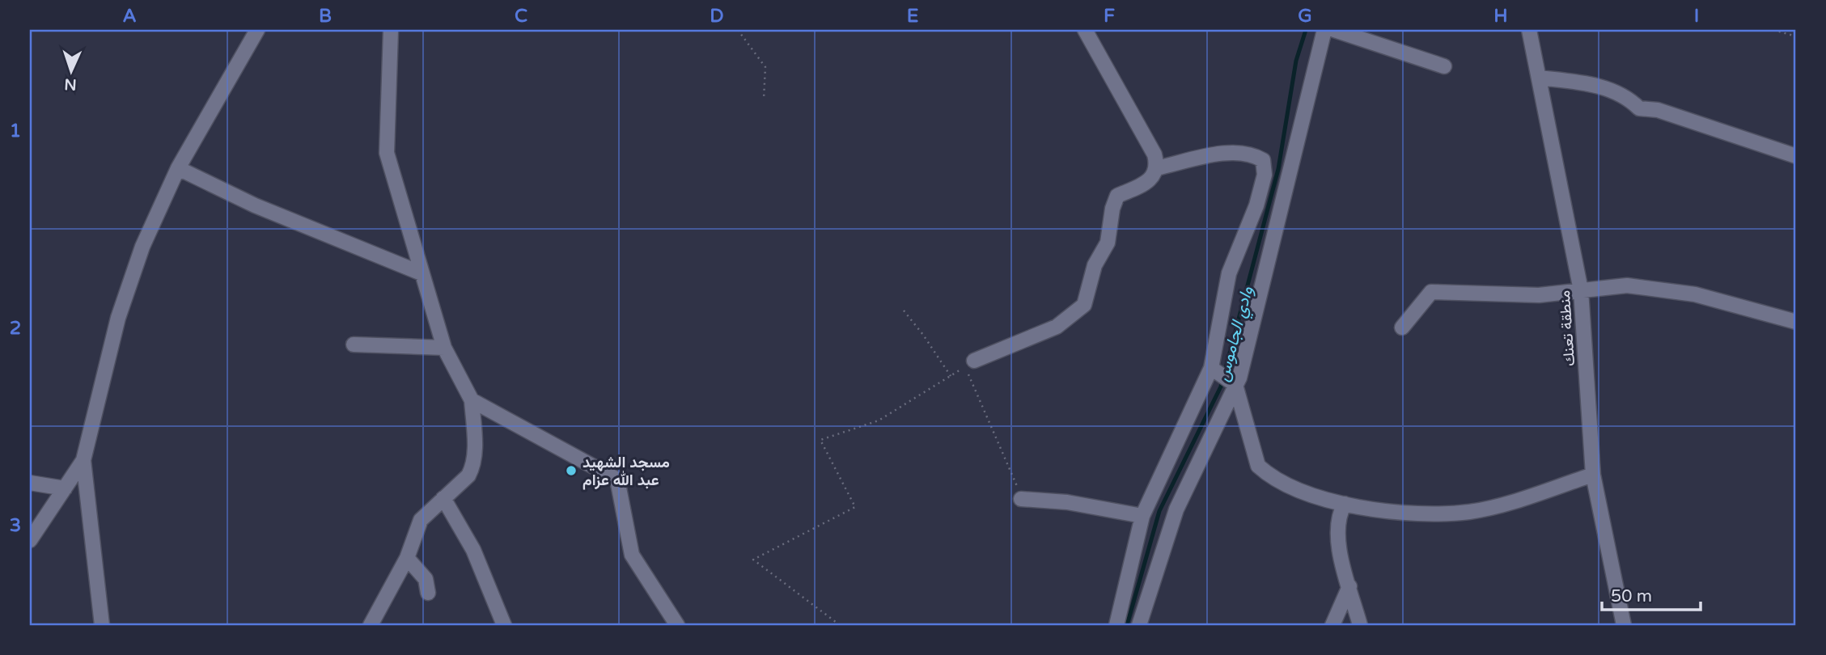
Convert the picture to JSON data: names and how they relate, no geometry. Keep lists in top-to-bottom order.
{
  "streets": {
    "street": ["منطقة تعنك"]
  },
  "water": ["وادي الجاموس"],
  "places": ["مسجد الشهيد عبد الله عزام"],
  "scale_bar": "50 m",
  "north": "bottom",
  "grid": {
    "columns": [
      "A",
      "B",
      "C",
      "D",
      "E",
      "F",
      "G",
      "H",
      "I"
    ],
    "rows": ["1", "2", "3"]
  }
}
